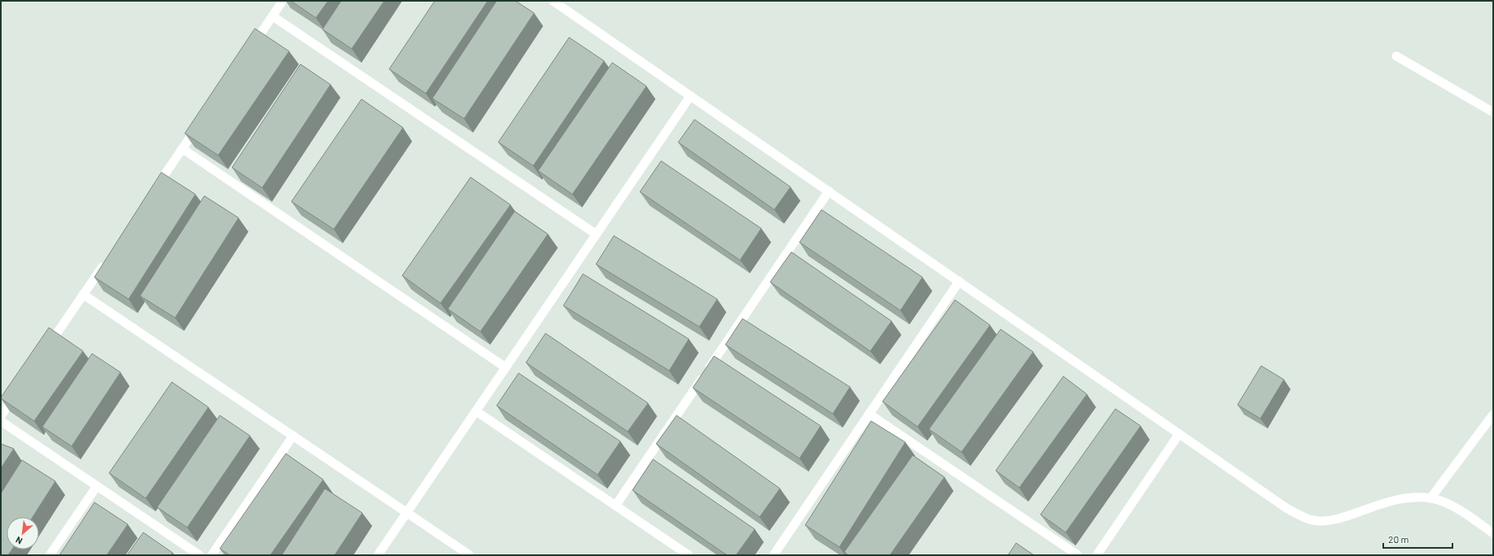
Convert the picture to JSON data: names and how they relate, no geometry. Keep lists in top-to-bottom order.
{
  "scale_bar": "20 m",
  "north": "bottom left"
}
